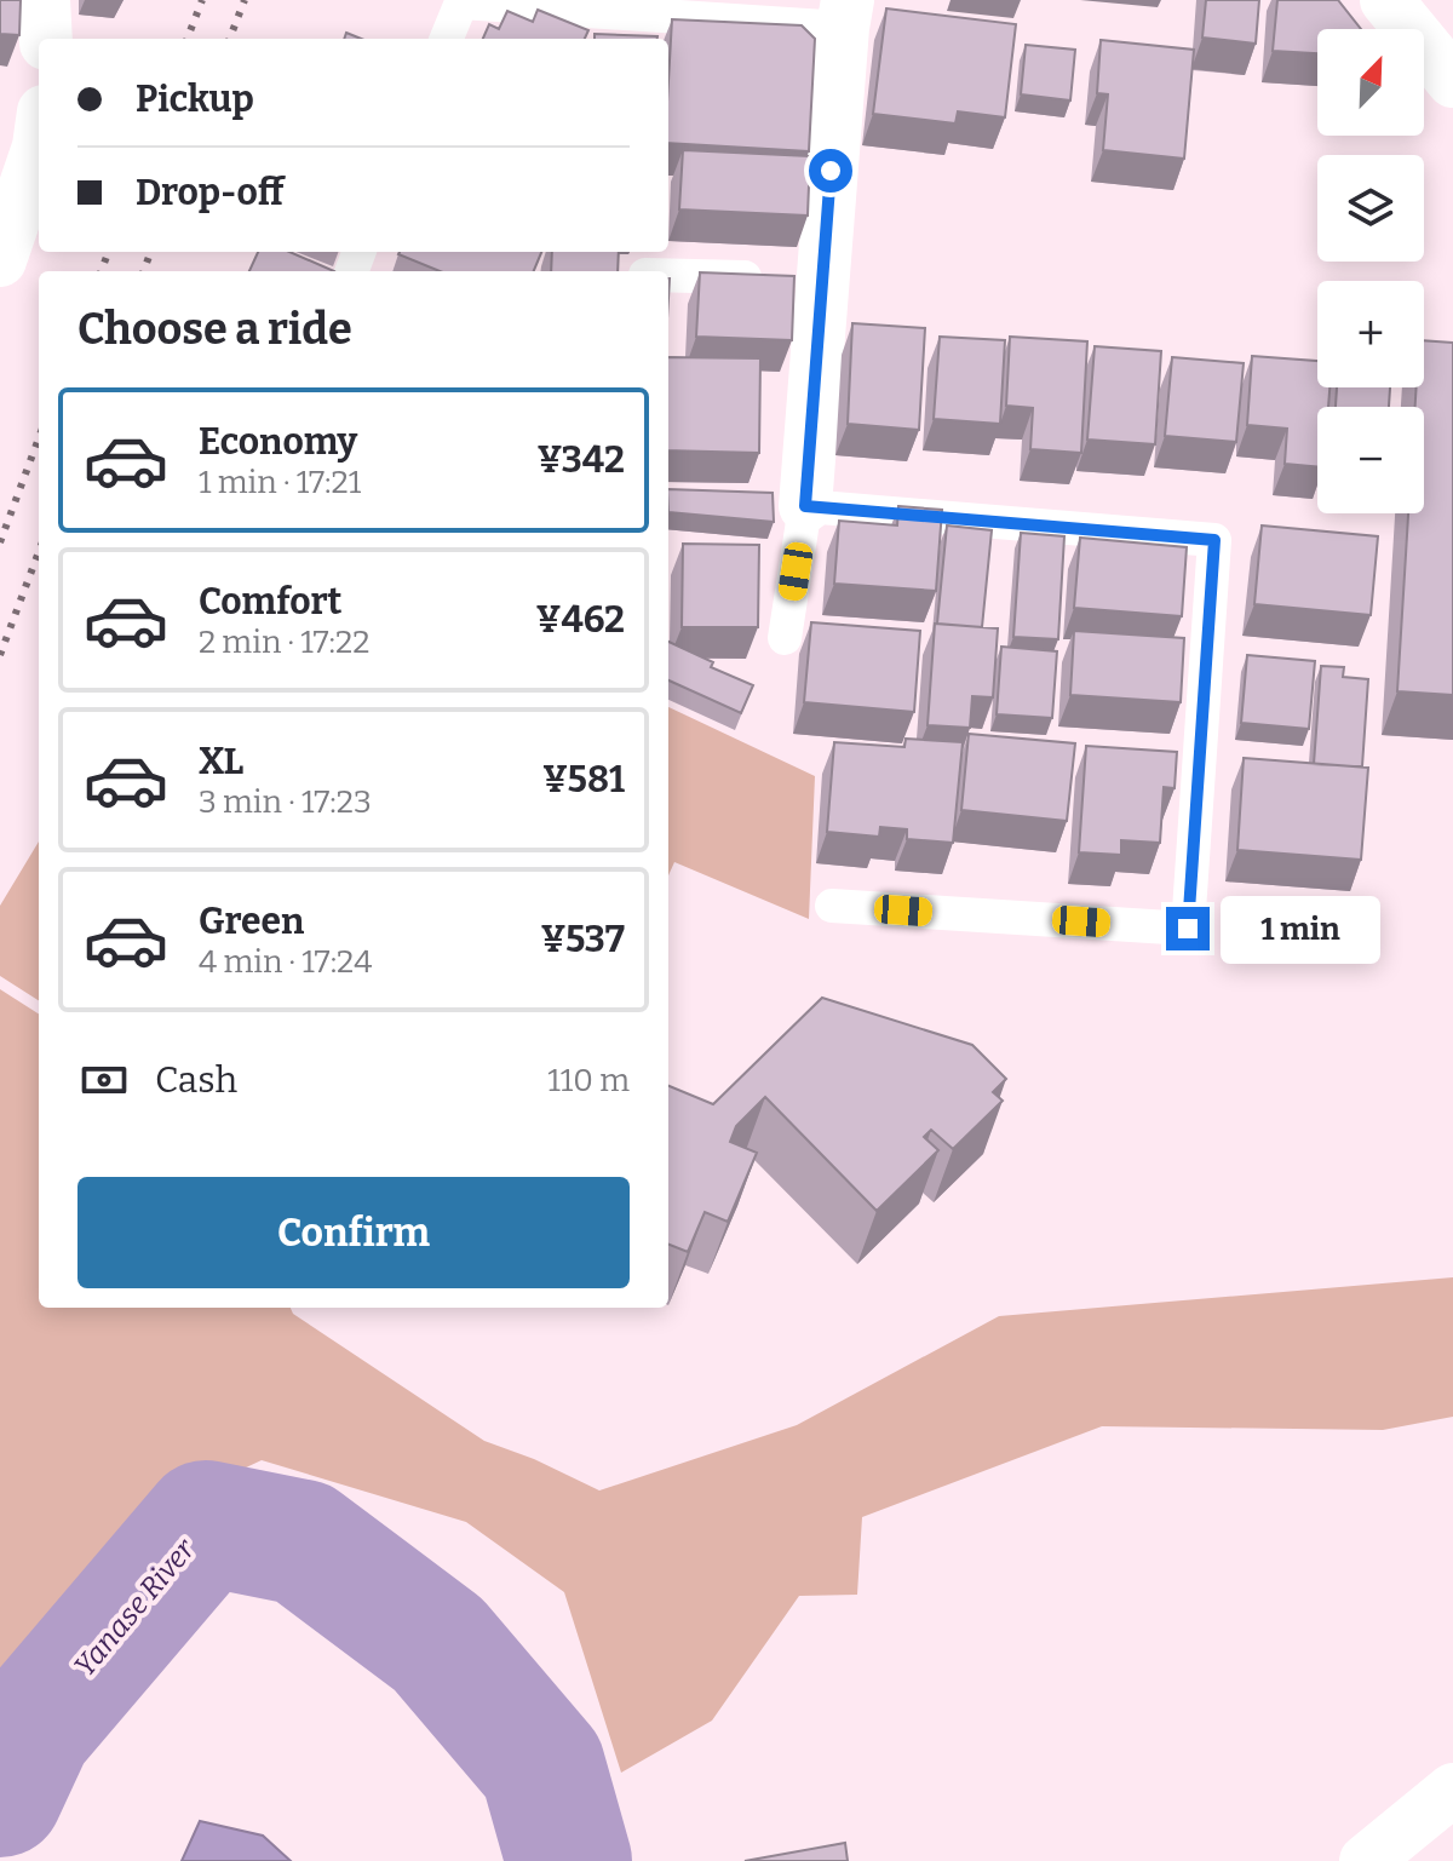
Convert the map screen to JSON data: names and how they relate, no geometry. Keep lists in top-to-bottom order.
{
  "water": ["Yanase River"],
  "north": "top right",
  "page": {
    "map_buttons": ["+", "−"],
    "banner": ["Pickup", "Drop-off"],
    "heading": "Choose a ride",
    "list": [
      {
        "name": "Economy",
        "note": "1 min · 17:21",
        "value": "¥342"
      },
      {
        "name": "Comfort",
        "note": "2 min · 17:22",
        "value": "¥462"
      },
      {
        "name": "XL",
        "note": "3 min · 17:23",
        "value": "¥581"
      },
      {
        "name": "Green",
        "note": "4 min · 17:24",
        "value": "¥537"
      }
    ],
    "bubble": "1 min",
    "pay": ["Cash", "110 m"],
    "buttons": "Confirm"
  }
}
